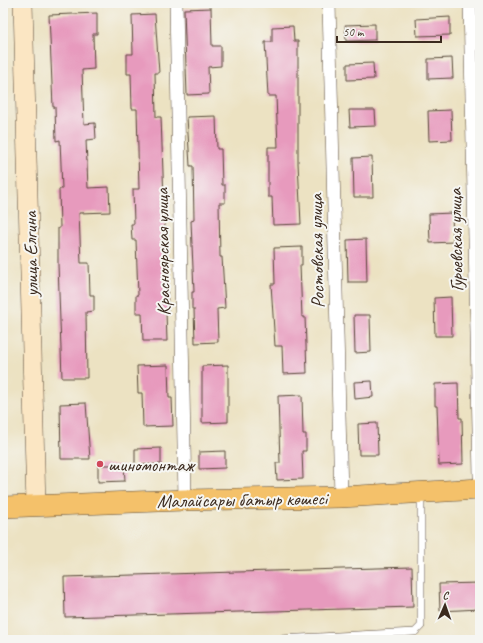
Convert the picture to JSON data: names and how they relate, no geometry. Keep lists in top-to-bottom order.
{
  "streets": {
    "main road": ["Малайсары батыр көшесі"],
    "street": [
      "Гурьевская улица",
      "Ростовская улица",
      "Красноярская улица",
      "улица Елгина"
    ]
  },
  "crossings": [
    ["Ростовская улица", "Малайсары батыр көшесі"],
    ["Красноярская улица", "Малайсары батыр көшесі"],
    ["улица Елгина", "Малайсары батыр көшесі"]
  ],
  "places": ["шиномонтаж"],
  "scale_bar": "50 m",
  "north": "top"
}
